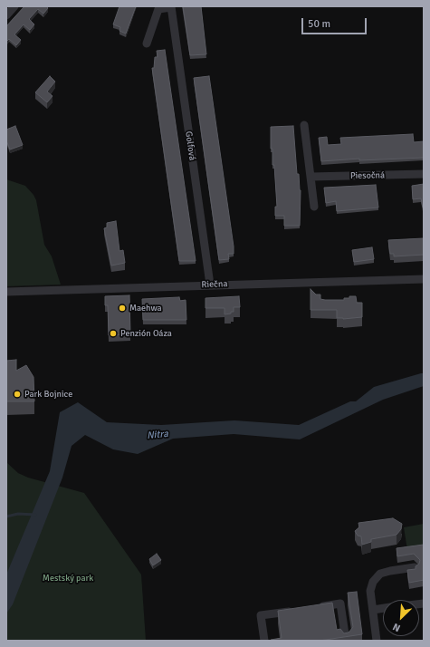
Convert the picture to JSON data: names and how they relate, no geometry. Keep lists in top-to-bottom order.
{
  "streets": {
    "street": ["Golfová", "Piesočná", "Riečna"]
  },
  "crossings": [
    ["Golfová", "Riečna"]
  ],
  "water": ["Nitra"],
  "parks": ["Mestský park"],
  "places": ["Maehwa", "Penzión Oáza", "Park Bojnice"],
  "scale_bar": "50 m",
  "north": "bottom left"
}
